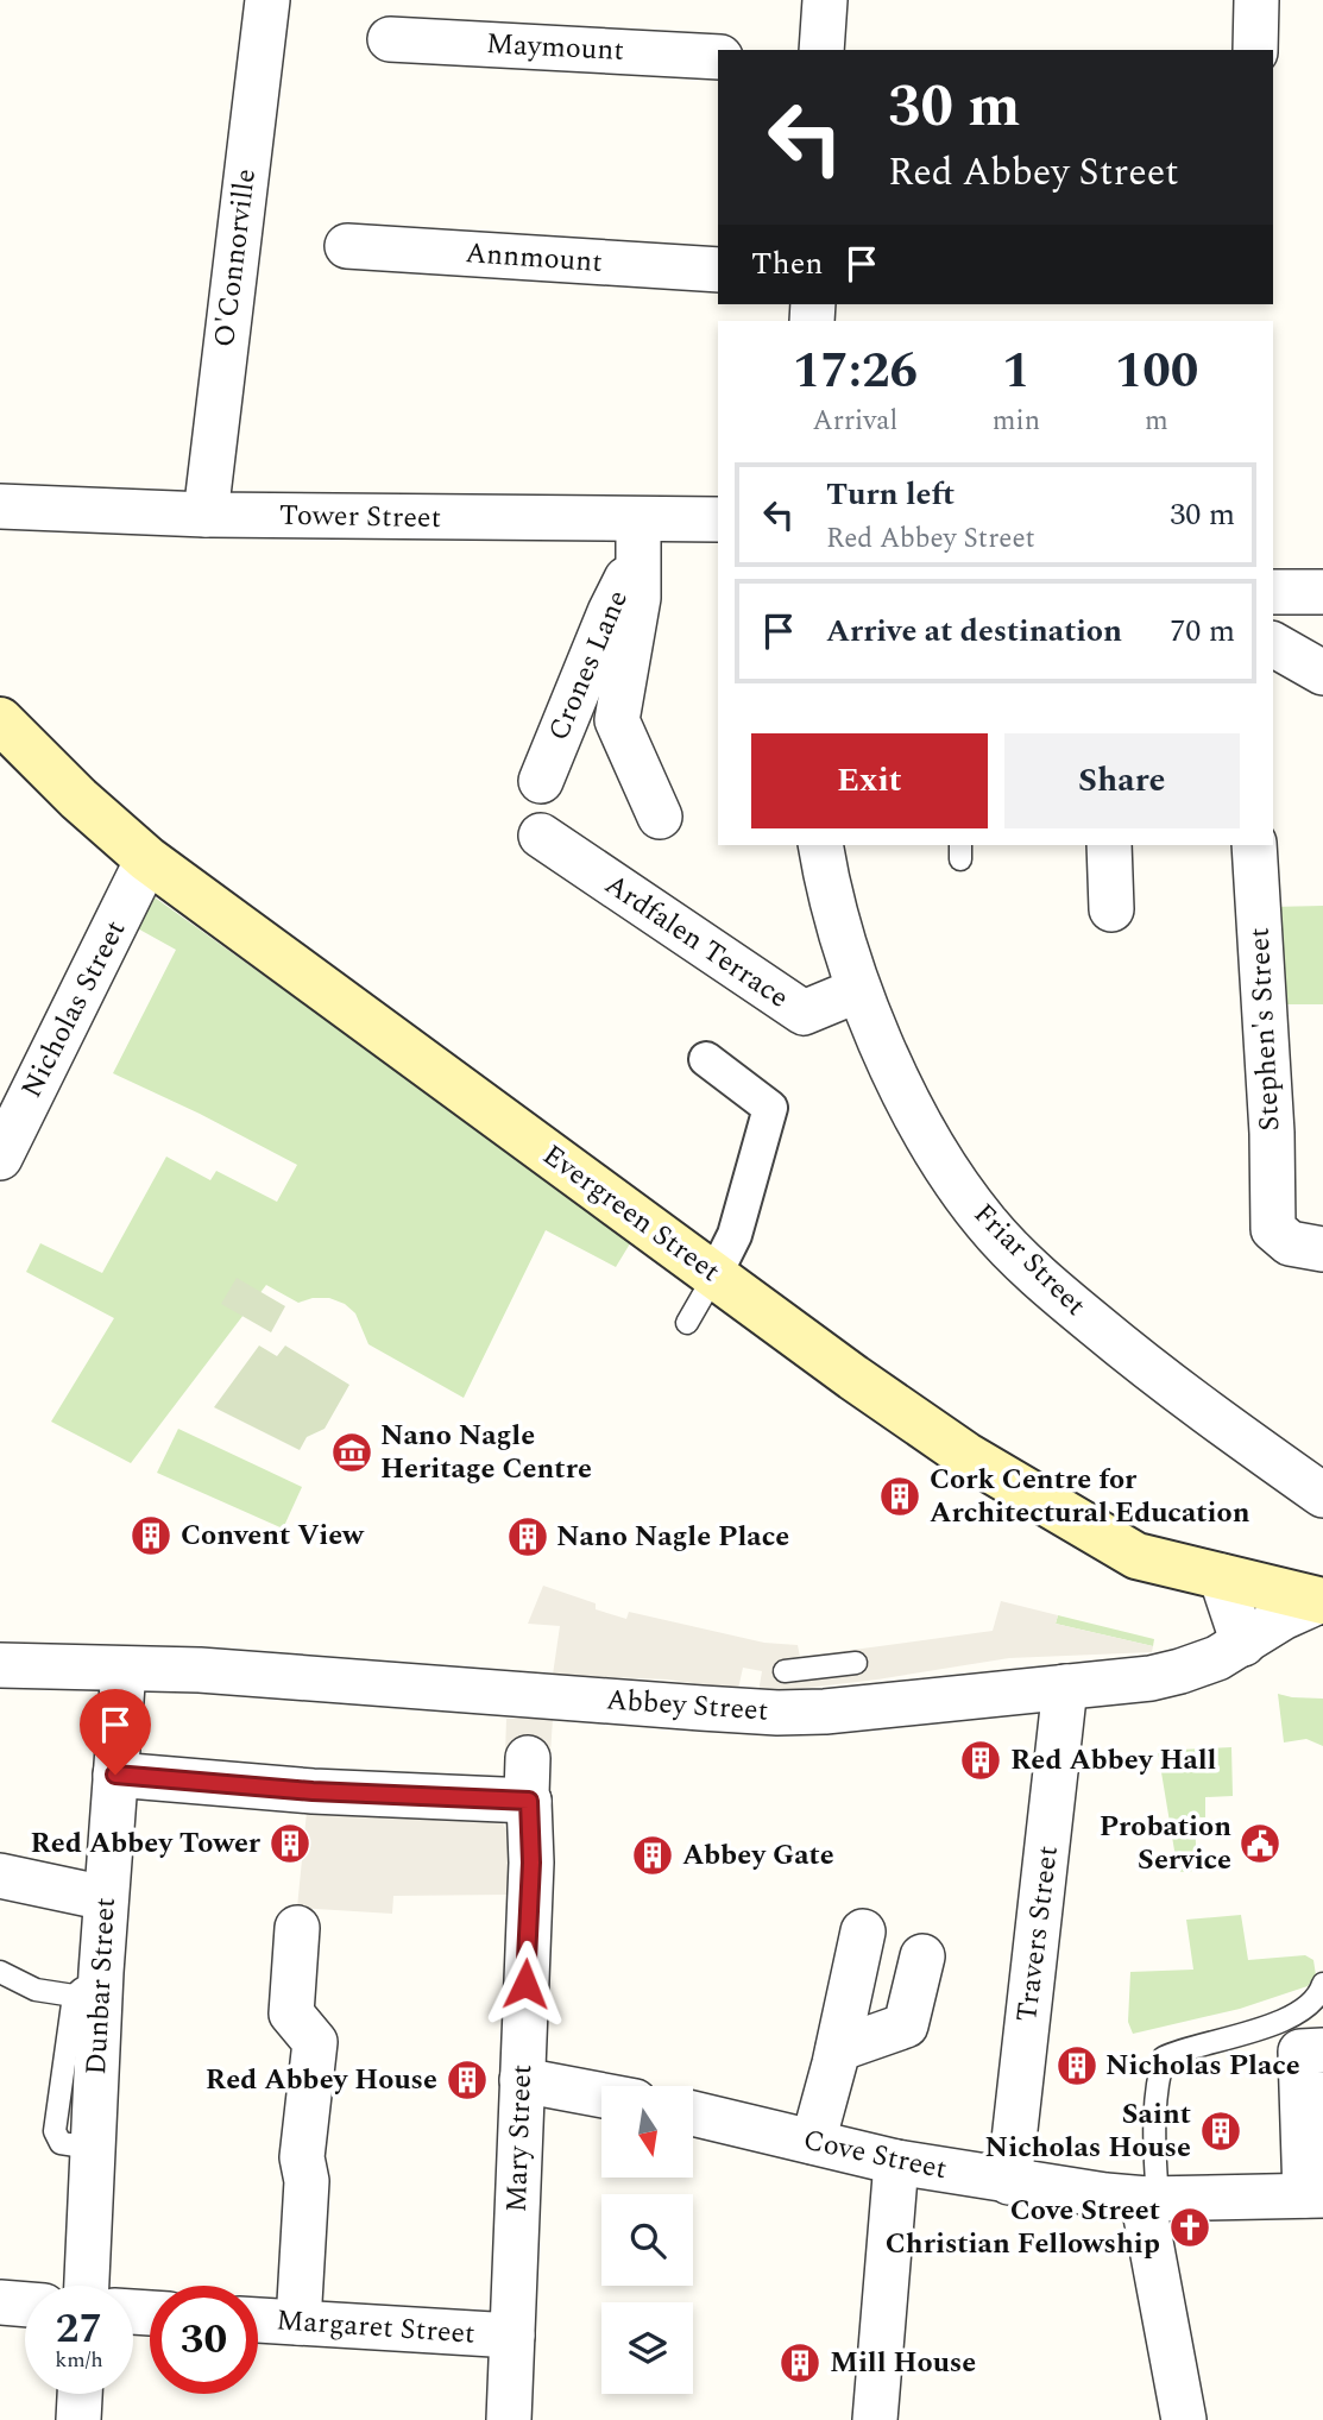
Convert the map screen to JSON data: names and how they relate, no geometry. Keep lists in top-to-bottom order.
{
  "streets": {
    "main road": ["Evergreen Street"],
    "street": [
      "Maymount",
      "O'Connorville",
      "Annmount",
      "Tower Street",
      "Crones Lane",
      "Ardfalen Terrace",
      "Nicholas Street",
      "Stephen's Street",
      "Friar Street",
      "Abbey Street",
      "Travers Street",
      "Dunbar Street",
      "Mary Street",
      "Cove Street",
      "Margaret Street"
    ]
  },
  "crossings": [
    ["O'Connorville", "Tower Street"],
    ["Tower Street", "Crones Lane"],
    ["Ardfalen Terrace", "Friar Street"],
    ["Nicholas Street", "Evergreen Street"],
    ["Evergreen Street", "Abbey Street"],
    ["Abbey Street", "Travers Street"],
    ["Abbey Street", "Dunbar Street"],
    ["Travers Street", "Cove Street"],
    ["Mary Street", "Margaret Street"]
  ],
  "places": {
    "museum": ["Nano Nagle Heritage Centre"],
    "building": [
      "Cork Centre for Architectural Education",
      "Convent View",
      "Nano Nagle Place",
      "Red Abbey Hall",
      "Red Abbey Tower",
      "Abbey Gate",
      "Nicholas Place",
      "Red Abbey House",
      "Saint Nicholas House",
      "Mill House"
    ],
    "public building": ["Probation Service"],
    "church": ["Cove Street Christian Fellowship"]
  },
  "north": "bottom",
  "page": {
    "turn": ["30 m", "Red Abbey Street"],
    "then": "Then",
    "eta": [
      "17:26",
      "Arrival",
      "1",
      "min",
      "100",
      "m"
    ],
    "list": [
      {
        "name": "Turn left",
        "note": "Red Abbey Street",
        "value": "30 m"
      },
      {
        "name": "Arrive at destination",
        "value": "70 m"
      }
    ],
    "buttons": ["Exit", "Share"],
    "speed": "27 km/h",
    "limit": "30"
  }
}
